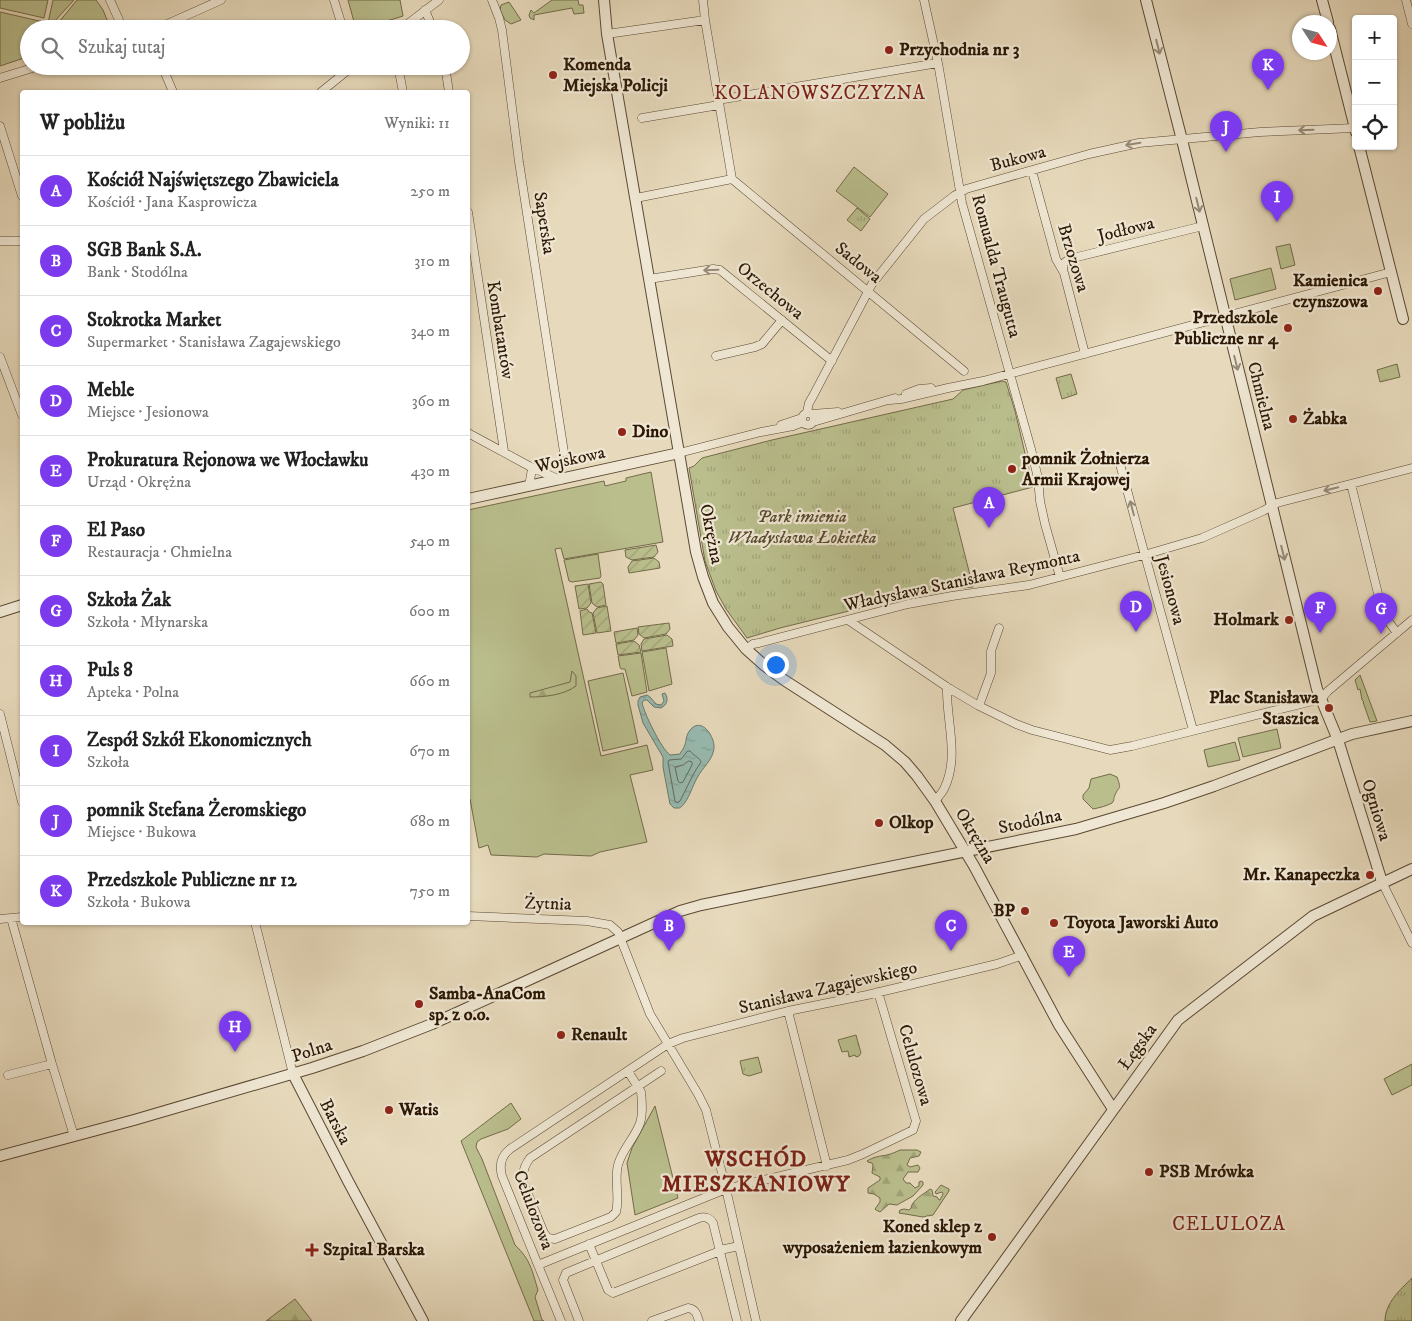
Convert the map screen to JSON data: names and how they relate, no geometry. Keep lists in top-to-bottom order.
{
  "streets": {
    "street": [
      "Bukowa",
      "Saperska",
      "Jodłowa",
      "Brzozowa",
      "Sadowa",
      "Romualda Traugutta",
      "Orzechowa",
      "Kombatantów",
      "Chmielna",
      "Wojskowa",
      "Okrężna",
      "Władysława Stanisława Reymonta",
      "Jesionowa",
      "Ogniowa",
      "Stodólna",
      "Żytnia",
      "Stanisława Zagajewskiego",
      "Łęgska",
      "Polna",
      "Celulozowa",
      "Barska"
    ]
  },
  "crossings": [
    ["Bukowa", "Brzozowa"],
    ["Bukowa", "Sadowa"],
    ["Bukowa", "Romualda Traugutta"],
    ["Bukowa", "Orzechowa"],
    ["Bukowa", "Chmielna"],
    ["Jodłowa", "Brzozowa"],
    ["Jodłowa", "Chmielna"],
    ["Romualda Traugutta", "Władysława Stanisława Reymonta"],
    ["Orzechowa", "Okrężna"],
    ["Chmielna", "Władysława Stanisława Reymonta"],
    ["Chmielna", "Ogniowa"],
    ["Chmielna", "Stodólna"],
    ["Wojskowa", "Okrężna"],
    ["Okrężna", "Władysława Stanisława Reymonta"],
    ["Okrężna", "Stodólna"],
    ["Okrężna", "Stanisława Zagajewskiego"],
    ["Okrężna", "Łęgska"],
    ["Władysława Stanisława Reymonta", "Jesionowa"],
    ["Ogniowa", "Stodólna"],
    ["Ogniowa", "Łęgska"],
    ["Stodólna", "Żytnia"],
    ["Stodólna", "Polna"],
    ["Żytnia", "Polna"],
    ["Stanisława Zagajewskiego", "Celulozowa"],
    ["Polna", "Barska"]
  ],
  "one_way": [
    "Bukowa",
    "Orzechowa",
    "Chmielna",
    "Jesionowa"
  ],
  "districts": ["KOLANOWSZCZYZNA", "WSCHÓD MIESZKANIOWY", "CELULOZA"],
  "parks": ["Park imienia Władysława Łokietka"],
  "places": {
    "other": [
      "Przychodnia nr 3",
      "Komenda Miejska Policji",
      "Kamienica czynszowa",
      "Przedszkole Publiczne nr 4",
      "Żabka",
      "Dino",
      "pomnik Żołnierza Armii Krajowej",
      "Holmark",
      "Plac Stanisława Staszica",
      "Olkop",
      "Mr. Kanapeczka",
      "BP",
      "Toyota Jaworski Auto",
      "Samba-AnaCom sp. z o.o.",
      "Renault",
      "Watis",
      "PSB Mrówka",
      "Koned sklep z wyposażeniem łazienkowym"
    ],
    "health": ["Szpital Barska"]
  },
  "north": "bottom right",
  "page": {
    "map_buttons": ["+", "−"],
    "search": "Szukaj tutaj",
    "pins": [
      "K",
      "J",
      "I",
      "A",
      "D",
      "F",
      "G",
      "B",
      "C",
      "E",
      "H"
    ],
    "heading": ["W pobliżu", "Wyniki: 11"],
    "list": [
      {
        "mark": "A",
        "name": "Kościół Najświętszego Zbawiciela",
        "note": "Kościół · Jana Kasprowicza",
        "value": "250 m"
      },
      {
        "mark": "B",
        "name": "SGB Bank S.A.",
        "note": "Bank · Stodólna",
        "value": "310 m"
      },
      {
        "mark": "C",
        "name": "Stokrotka Market",
        "note": "Supermarket · Stanisława Zagajewskiego",
        "value": "340 m"
      },
      {
        "mark": "D",
        "name": "Meble",
        "note": "Miejsce · Jesionowa",
        "value": "360 m"
      },
      {
        "mark": "E",
        "name": "Prokuratura Rejonowa we Włocławku",
        "note": "Urząd · Okrężna",
        "value": "430 m"
      },
      {
        "mark": "F",
        "name": "El Paso",
        "note": "Restauracja · Chmielna",
        "value": "540 m"
      },
      {
        "mark": "G",
        "name": "Szkoła Żak",
        "note": "Szkoła · Młynarska",
        "value": "600 m"
      },
      {
        "mark": "H",
        "name": "Puls 8",
        "note": "Apteka · Polna",
        "value": "660 m"
      },
      {
        "mark": "I",
        "name": "Zespół Szkół Ekonomicznych",
        "note": "Szkoła",
        "value": "670 m"
      },
      {
        "mark": "J",
        "name": "pomnik Stefana Żeromskiego",
        "note": "Miejsce · Bukowa",
        "value": "680 m"
      },
      {
        "mark": "K",
        "name": "Przedszkole Publiczne nr 12",
        "note": "Szkoła · Bukowa",
        "value": "750 m"
      }
    ]
  }
}
